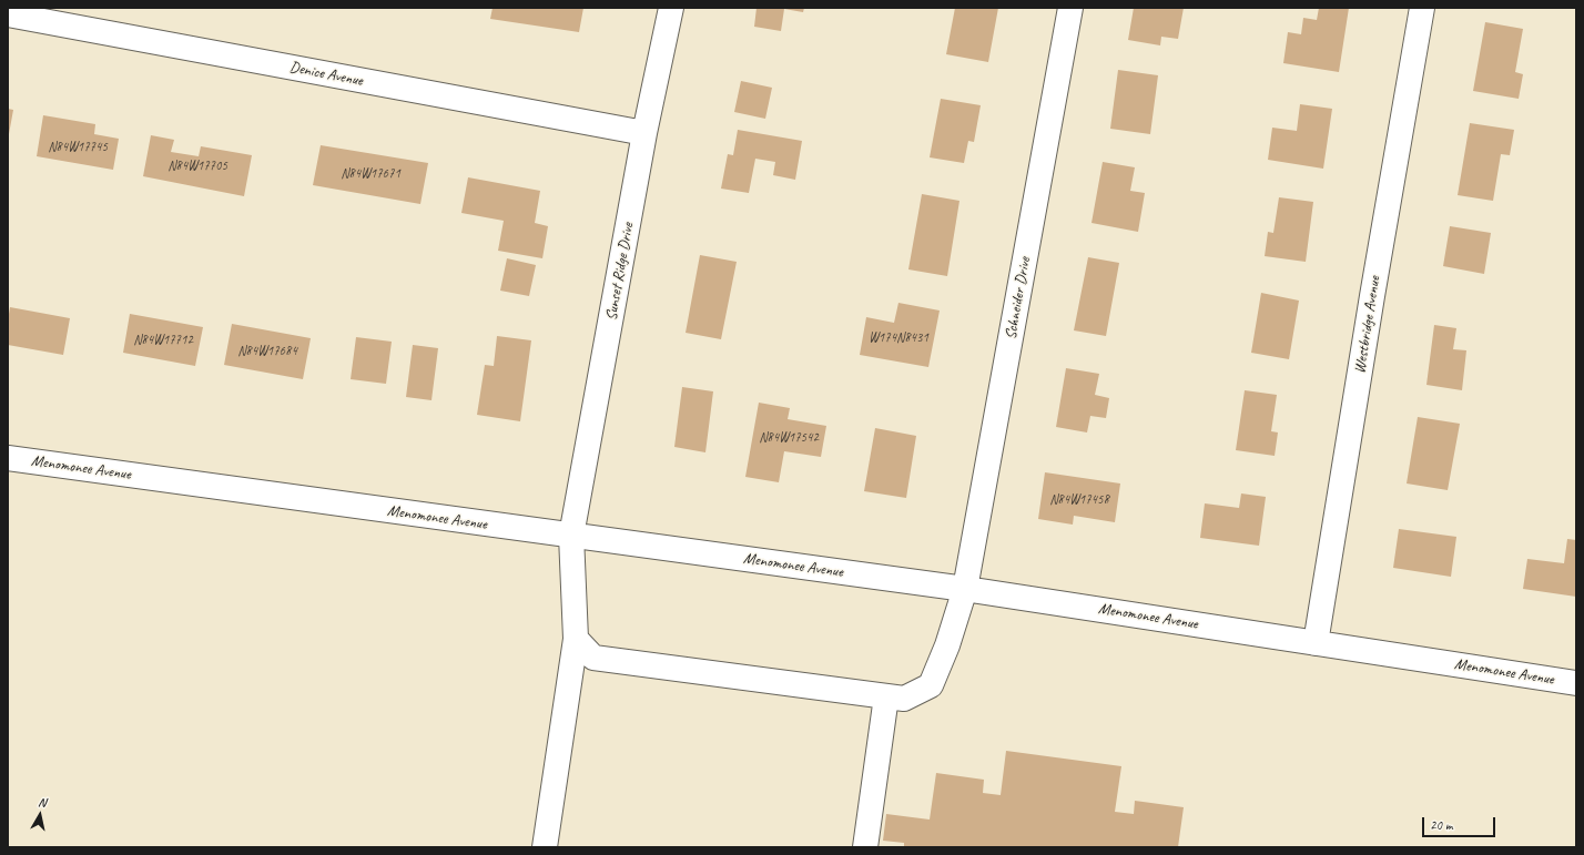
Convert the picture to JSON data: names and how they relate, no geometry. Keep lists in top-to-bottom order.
{
  "streets": {
    "street": [
      "Denice Avenue",
      "Sunset Ridge Drive",
      "Schneider Drive",
      "Westbridge Avenue",
      "Menomonee Avenue"
    ]
  },
  "crossings": [
    ["Denice Avenue", "Sunset Ridge Drive"],
    ["Sunset Ridge Drive", "Schneider Drive"],
    ["Sunset Ridge Drive", "Menomonee Avenue"],
    ["Schneider Drive", "Menomonee Avenue"],
    ["Westbridge Avenue", "Menomonee Avenue"]
  ],
  "house_numbers": [
    "N84W17745",
    "N84W17705",
    "N84W17671",
    "W174N8431",
    "N84W17712",
    "N84W17684",
    "N84W17542",
    "N84W17458"
  ],
  "scale_bar": "20 m",
  "north": "top"
}
